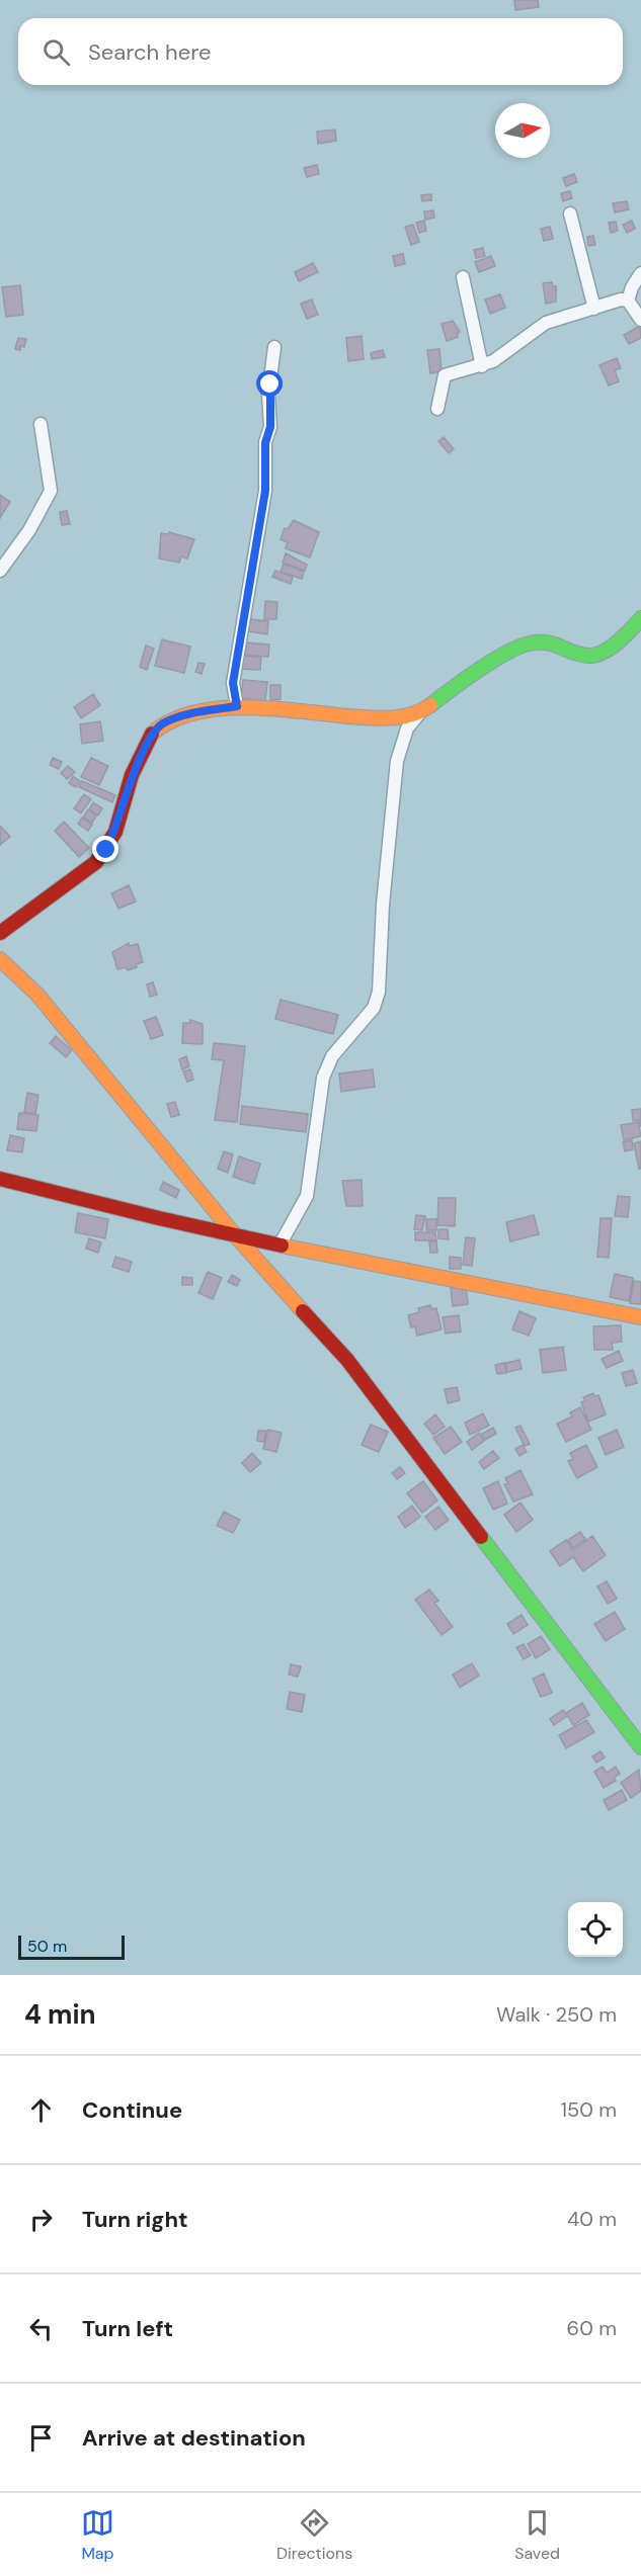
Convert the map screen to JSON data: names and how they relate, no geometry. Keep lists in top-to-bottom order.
{
  "scale_bar": "50 m",
  "north": "right",
  "page": {
    "search": "Search here",
    "scale": "50 m",
    "heading": ["4 min", "Walk · 250 m"],
    "list": [
      ["Continue", "150 m"],
      ["Turn right", "40 m"],
      ["Turn left", "60 m"],
      "Arrive at destination"
    ],
    "nav": ["Map", "Directions", "Saved"]
  }
}
